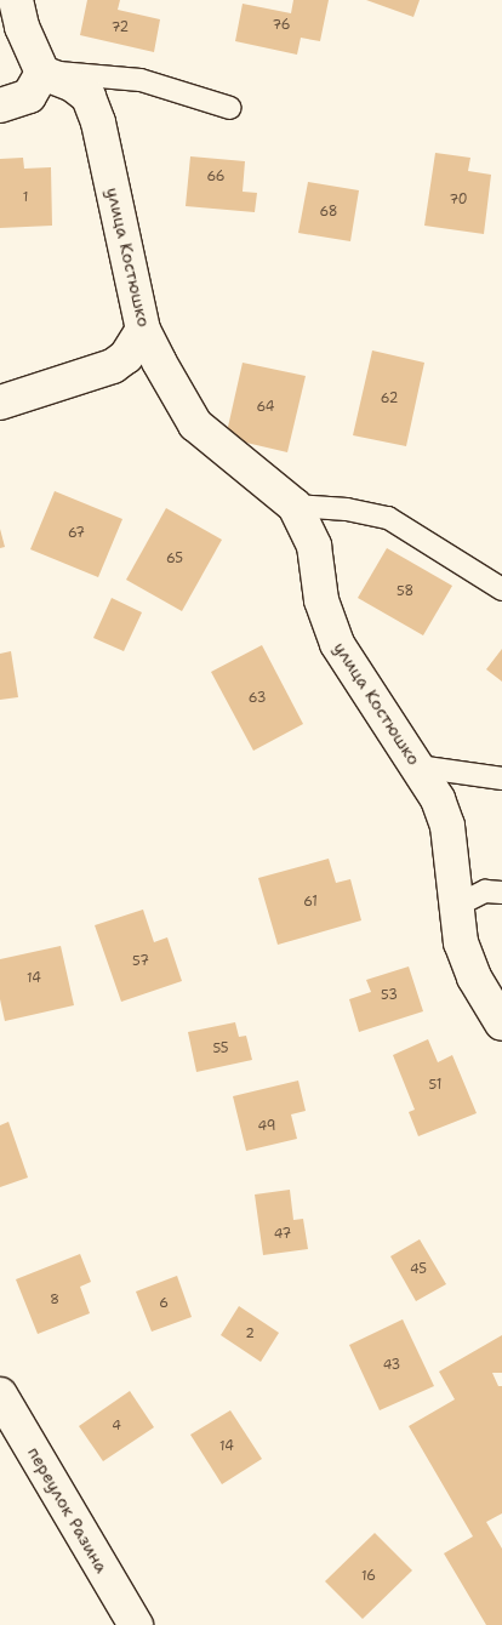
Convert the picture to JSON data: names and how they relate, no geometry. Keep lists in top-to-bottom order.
{
  "streets": {
    "street": ["улица Костюшко", "переулок Разина"]
  },
  "house_numbers": [
    "76",
    "72",
    "66",
    "1",
    "70",
    "68",
    "62",
    "64",
    "67",
    "65",
    "58",
    "63",
    "61",
    "57",
    "14",
    "53",
    "55",
    "51",
    "49",
    "47",
    "45",
    "8",
    "6",
    "2",
    "43",
    "4",
    "14",
    "16"
  ]
}
